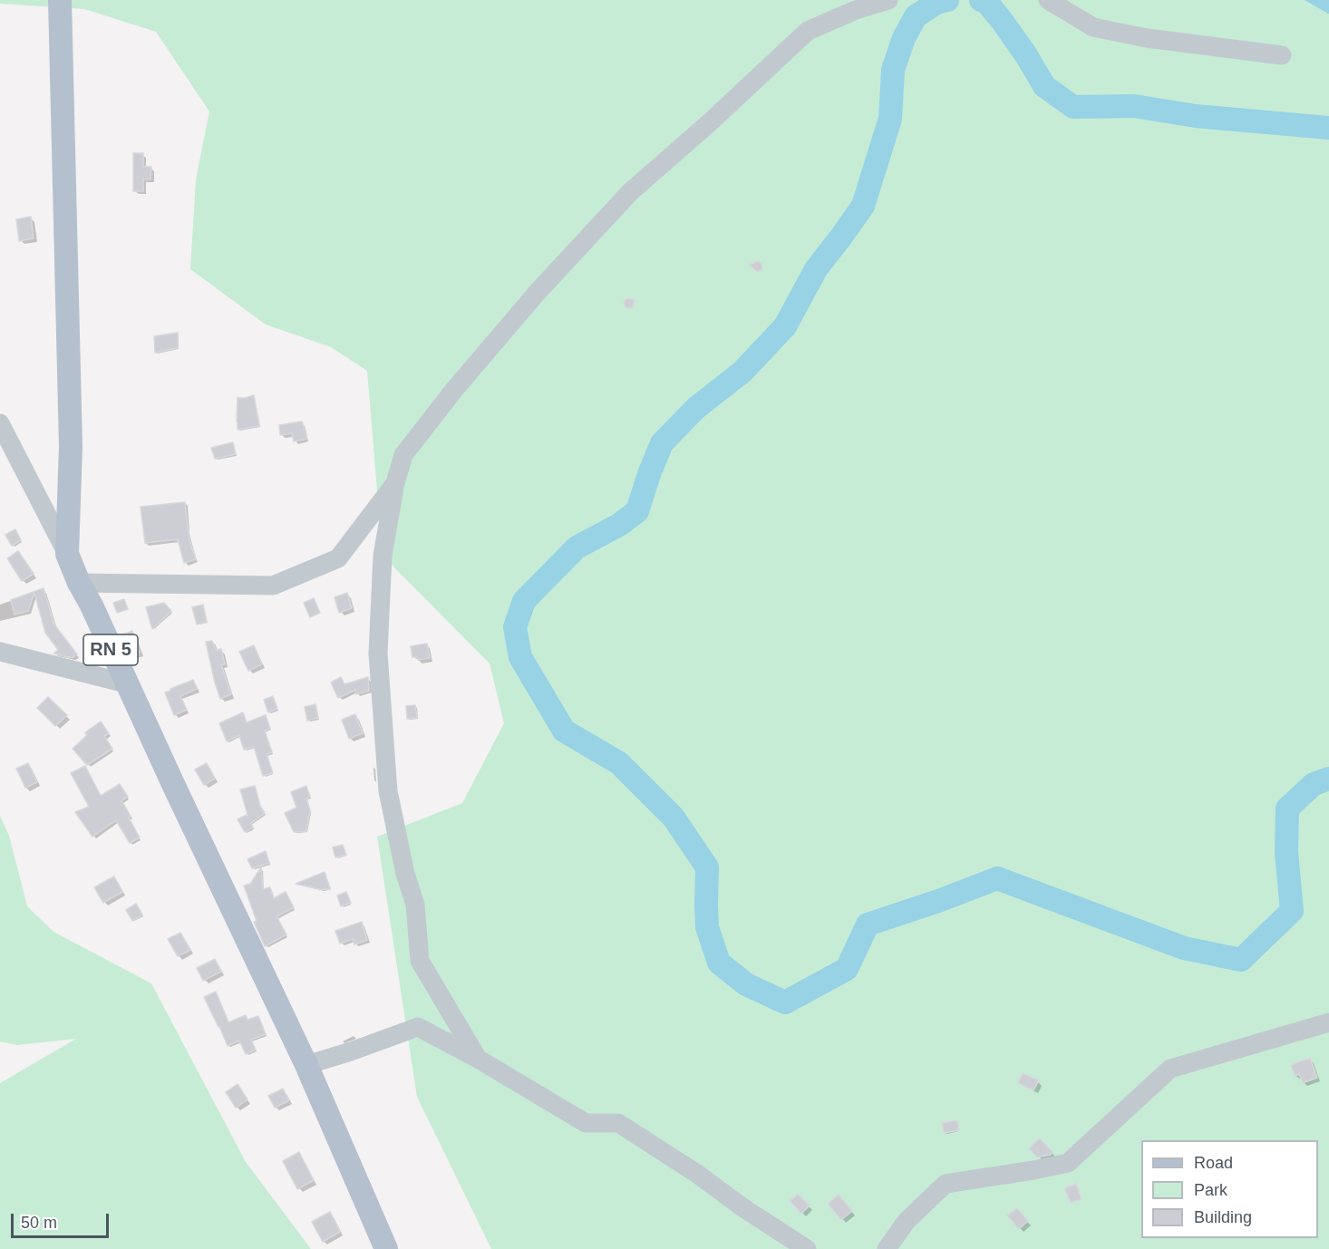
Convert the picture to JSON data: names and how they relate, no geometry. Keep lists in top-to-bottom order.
{
  "streets": {
    "main road": ["RN 5"]
  },
  "legend": ["Road", "Park", "Building"],
  "scale_bar": "50 m"
}
